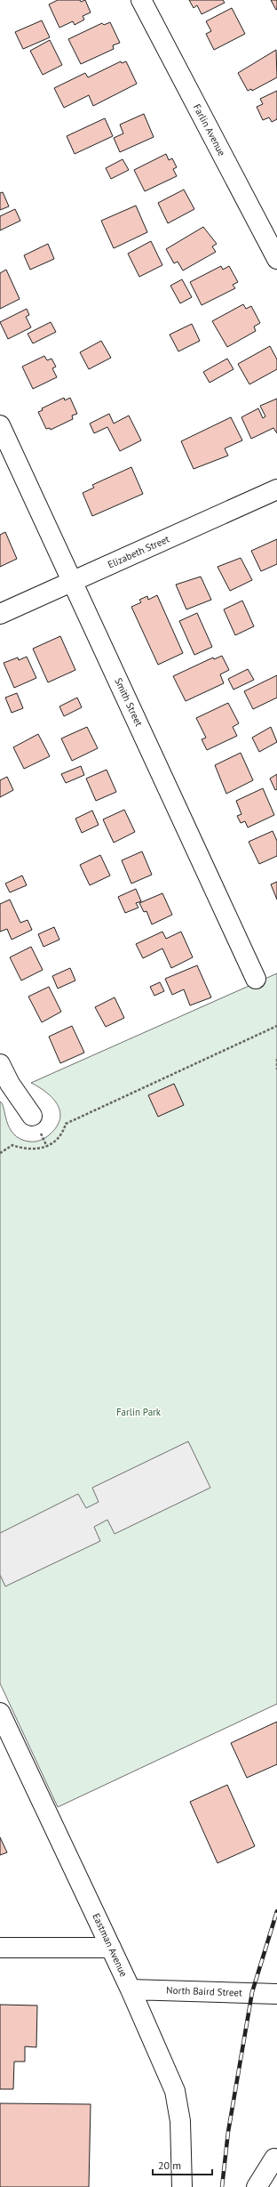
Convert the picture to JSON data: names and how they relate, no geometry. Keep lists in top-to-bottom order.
{
  "streets": {
    "street": [
      "Farlin Avenue",
      "Elizabeth Street",
      "Smith Street",
      "Eastman Avenue",
      "North Baird Street"
    ]
  },
  "crossings": [
    ["Elizabeth Street", "Smith Street"],
    ["Eastman Avenue", "North Baird Street"]
  ],
  "parks": ["Farlin Park"],
  "scale_bar": "20 m"
}
